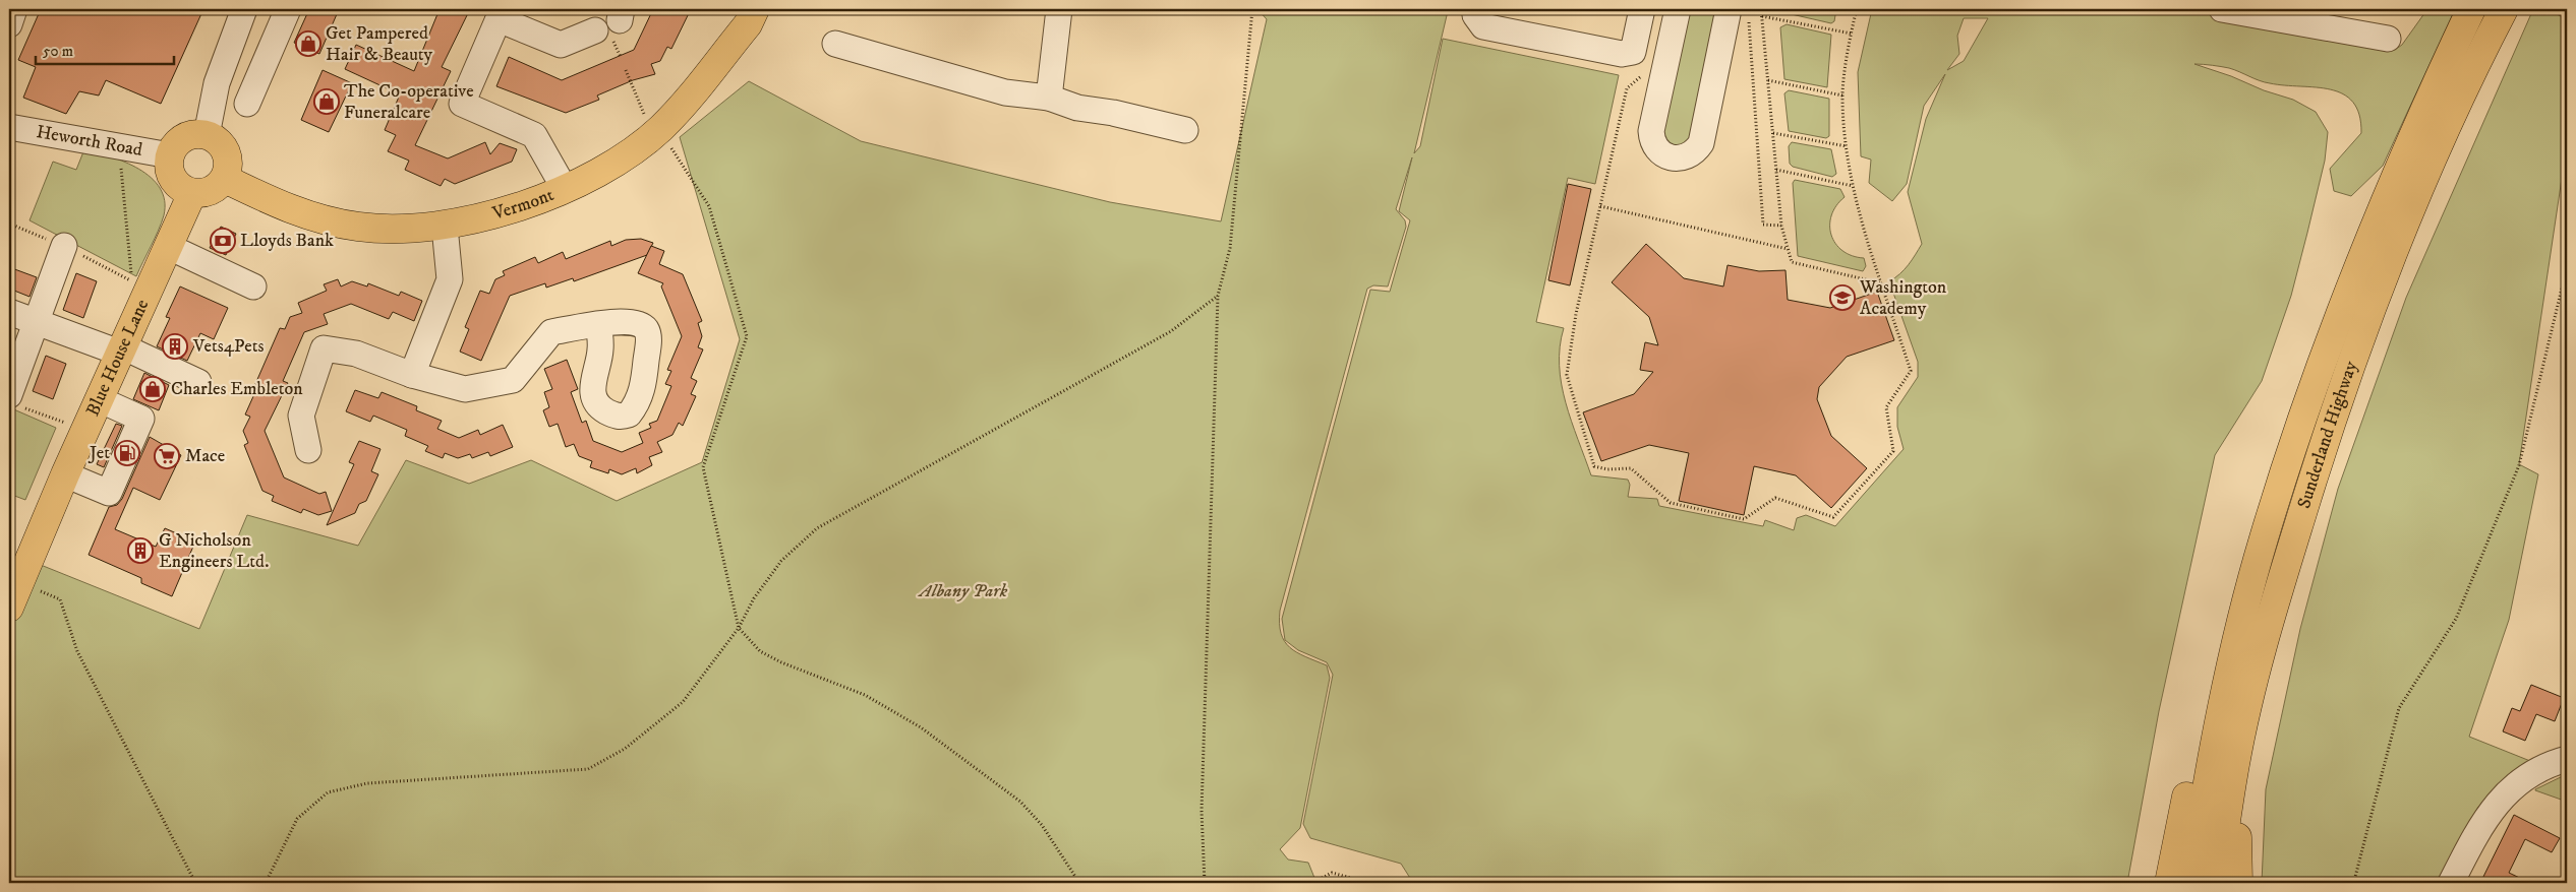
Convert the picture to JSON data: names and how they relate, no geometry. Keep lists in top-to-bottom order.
{
  "streets": {
    "main road": ["Vermont", "Blue House Lane", "Sunderland Highway"],
    "street": ["Heworth Road"]
  },
  "crossings": [
    ["Heworth Road", "Vermont"],
    ["Heworth Road", "Blue House Lane"],
    ["Vermont", "Blue House Lane"]
  ],
  "parks": ["Albany Park"],
  "places": {
    "shop": ["Get Pampered Hair & Beauty", "The Co-operative Funeralcare", "Charles Embleton"],
    "bank": ["Lloyds Bank"],
    "school or university": ["Washington Academy"],
    "building": ["Vets4Pets", "G Nicholson Engineers Ltd."],
    "fuel station": ["Jet"],
    "supermarket": ["Mace"]
  },
  "scale_bar": "50 m"
}
